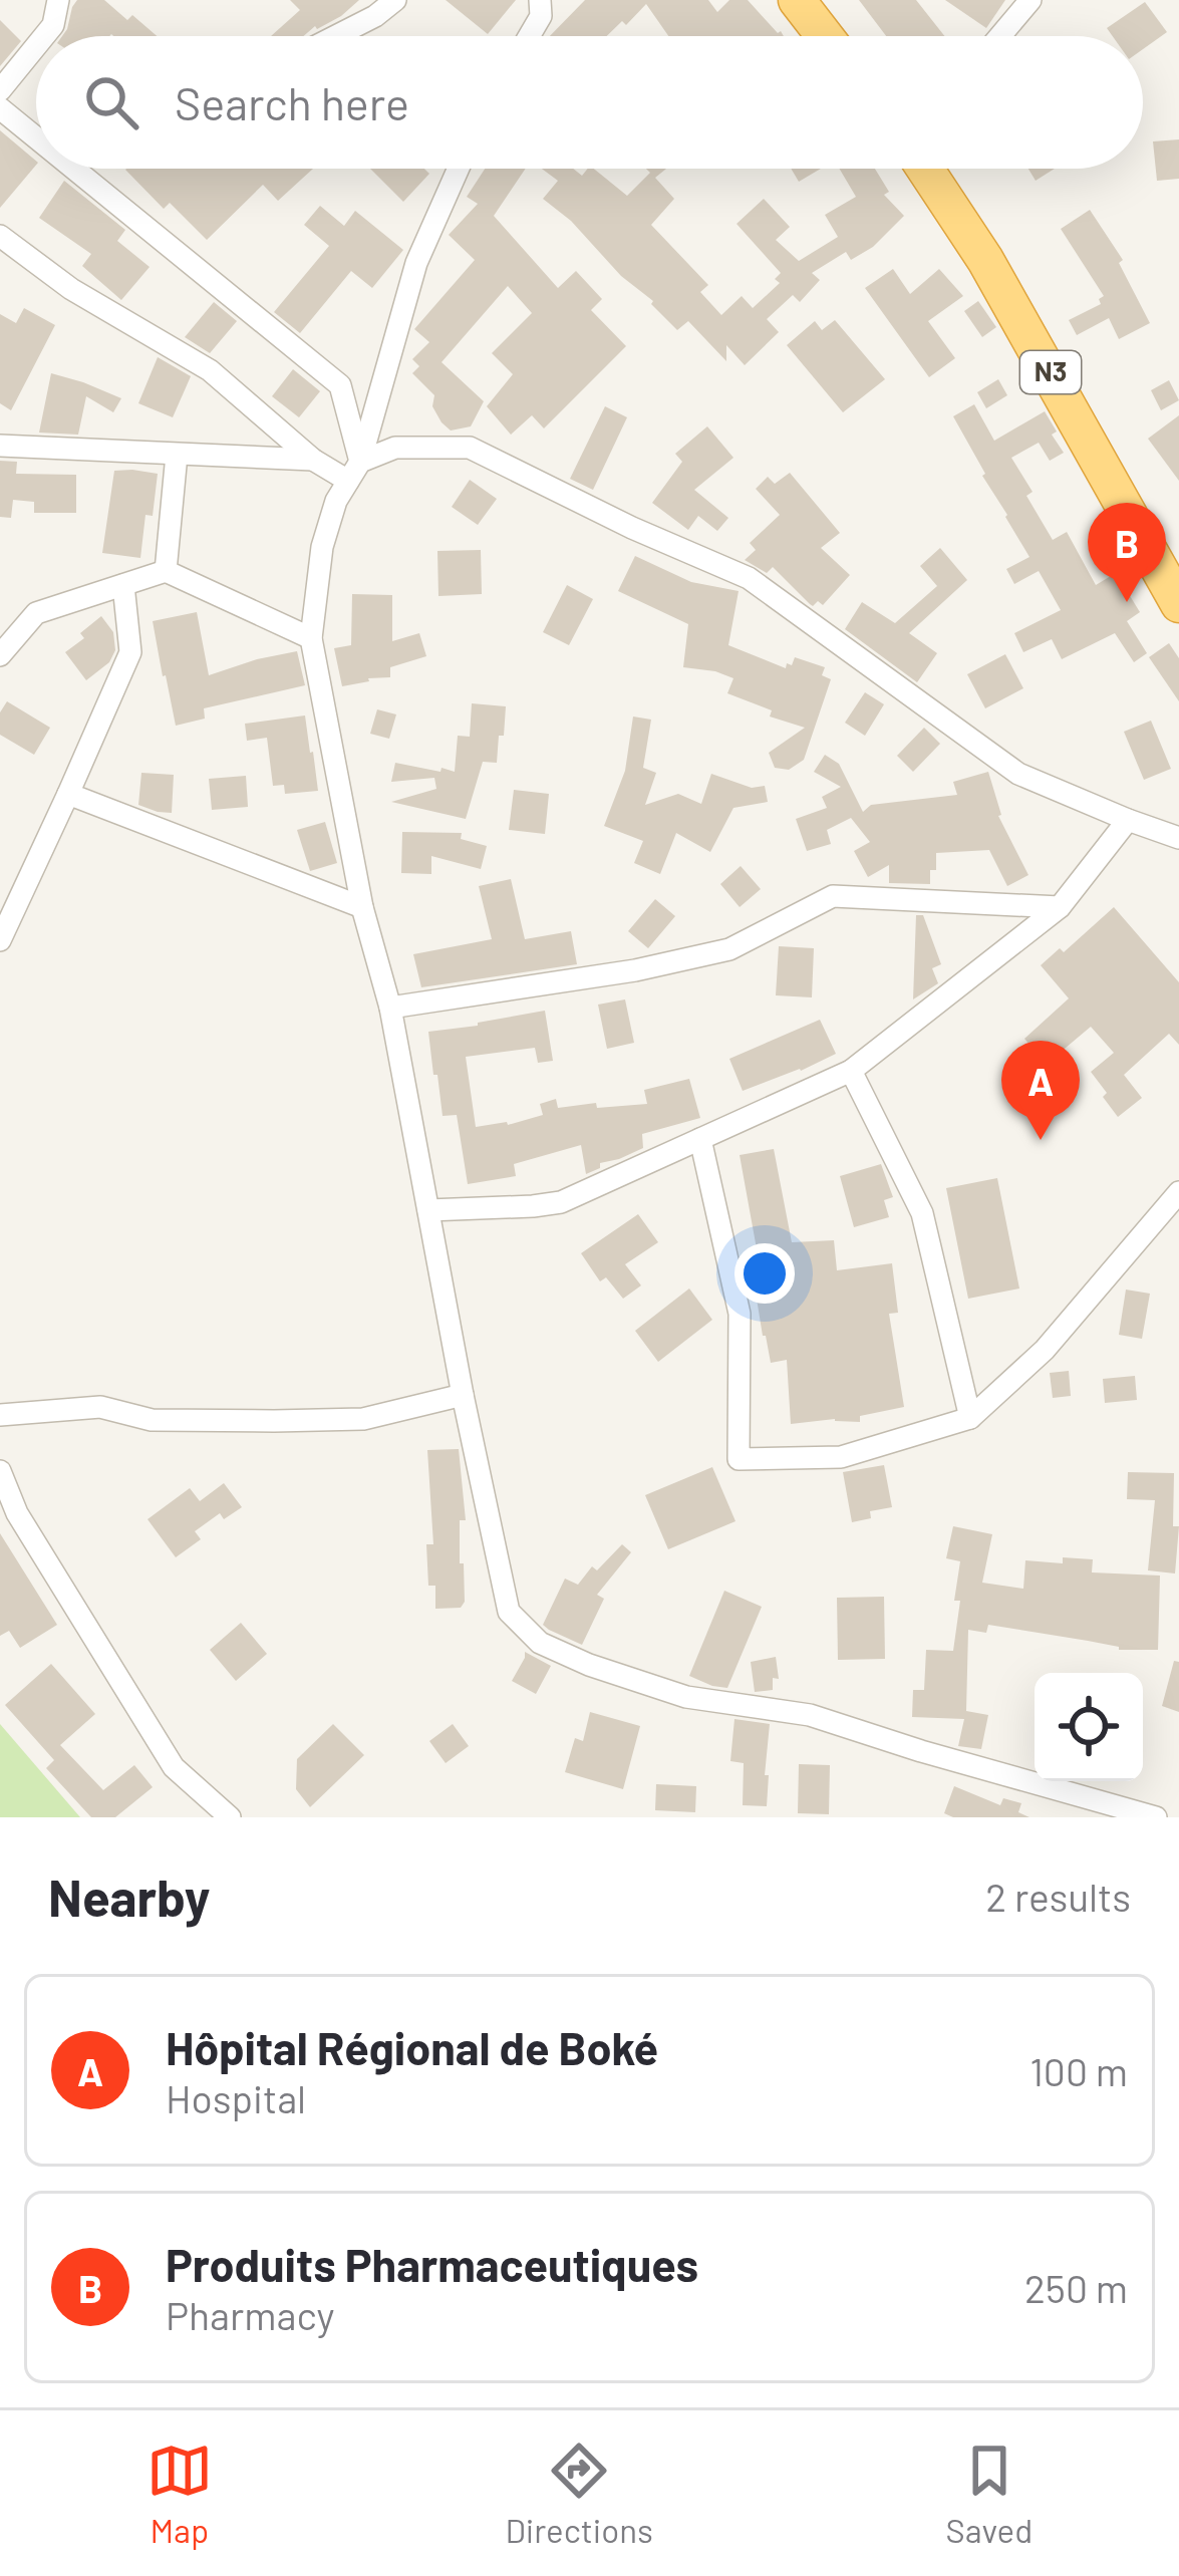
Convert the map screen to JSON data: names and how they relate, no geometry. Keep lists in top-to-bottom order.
{
  "streets": {
    "highway": ["N3"]
  },
  "page": {
    "search": "Search here",
    "pins": ["B", "A"],
    "heading": ["Nearby", "2 results"],
    "list": [
      {
        "mark": "A",
        "name": "Hôpital Régional de Boké",
        "note": "Hospital",
        "value": "100 m"
      },
      {
        "mark": "B",
        "name": "Produits Pharmaceutiques",
        "note": "Pharmacy",
        "value": "250 m"
      }
    ],
    "nav": ["Map", "Directions", "Saved"]
  }
}
